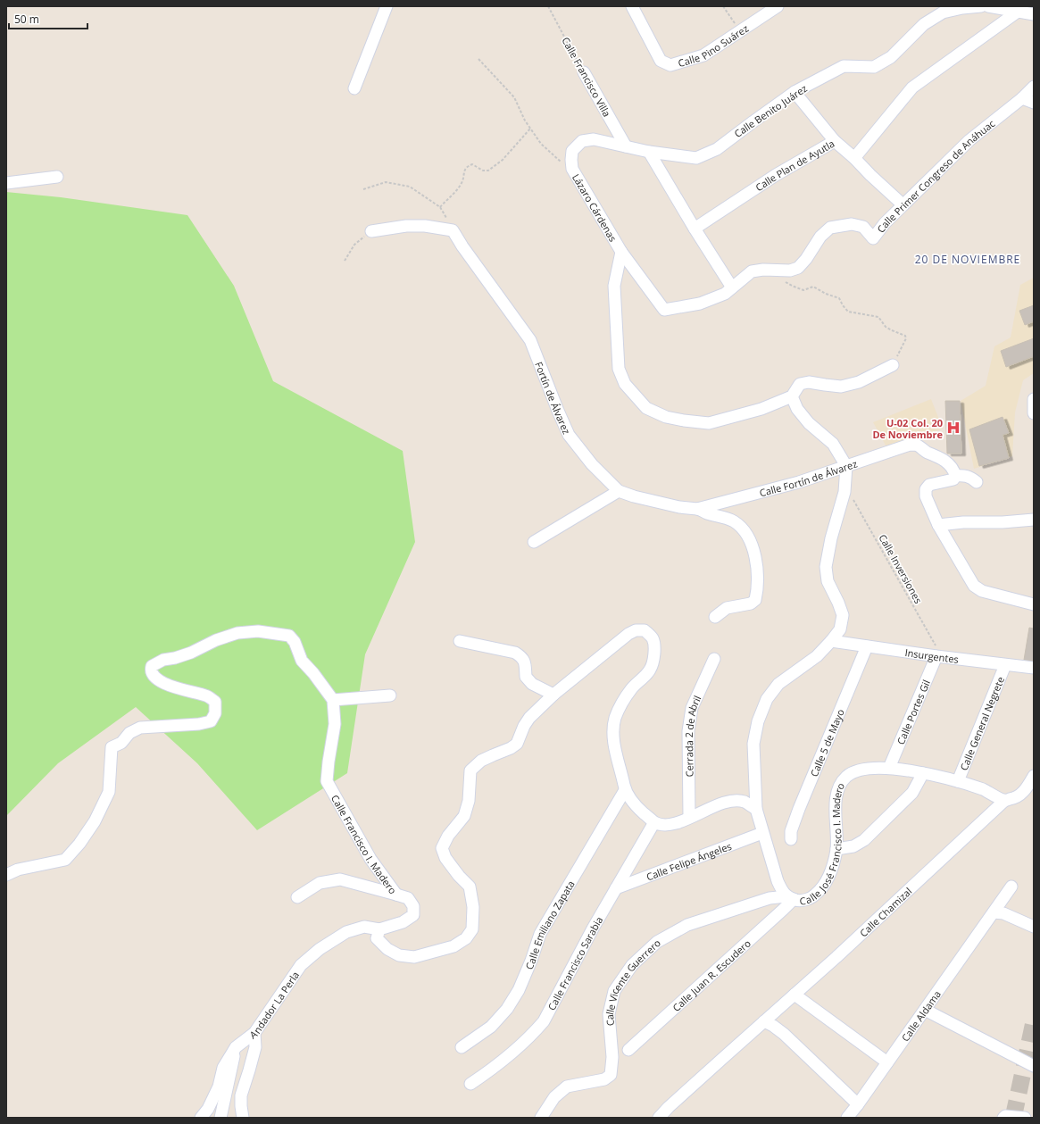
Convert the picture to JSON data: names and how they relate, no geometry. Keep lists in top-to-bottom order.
{
  "streets": {
    "street": [
      "Calle Pino Suárez",
      "Calle Francisco Villa",
      "Calle Benito Juárez",
      "Calle Plan de Ayutla",
      "Calle Primer Congreso de Anáhuac",
      "Lázaro Cárdenas",
      "Fortín de Álvarez",
      "Calle Fortín de Álvarez",
      "Insurgentes",
      "Calle Portes Gil",
      "Calle General Negrete",
      "Cerrada 2 de Abril",
      "Calle 5 de Mayo",
      "Calle José Francisco I. Madero",
      "Calle Francisco I. Madero",
      "Calle Felipe Ángeles",
      "Calle Chamizal",
      "Calle Emiliano Zapata",
      "Calle Francisco Sarabia",
      "Calle Juan R. Escudero",
      "Calle Vicente Guerrero",
      "Andador La Perla",
      "Calle Aldama"
    ],
    "path": ["Calle Inversiones"]
  },
  "crossings": [
    ["Calle Francisco Villa", "Lázaro Cárdenas"],
    ["Calle Benito Juárez", "Lázaro Cárdenas"],
    ["Calle Plan de Ayutla", "Calle Primer Congreso de Anáhuac"],
    ["Fortín de Álvarez", "Calle Fortín de Álvarez"],
    ["Calle Fortín de Álvarez", "Calle José Francisco I. Madero"],
    ["Calle Inversiones", "Insurgentes"],
    ["Calle Inversiones", "Calle Portes Gil"],
    ["Calle Inversiones", "Calle José Francisco I. Madero"],
    ["Insurgentes", "Calle Portes Gil"],
    ["Insurgentes", "Calle General Negrete"],
    ["Insurgentes", "Calle 5 de Mayo"],
    ["Insurgentes", "Calle José Francisco I. Madero"],
    ["Calle Portes Gil", "Calle José Francisco I. Madero"],
    ["Calle General Negrete", "Calle José Francisco I. Madero"],
    ["Calle José Francisco I. Madero", "Calle Felipe Ángeles"],
    ["Calle José Francisco I. Madero", "Calle Chamizal"],
    ["Calle José Francisco I. Madero", "Calle Juan R. Escudero"],
    ["Calle José Francisco I. Madero", "Calle Vicente Guerrero"],
    ["Calle Francisco I. Madero", "Andador La Perla"],
    ["Calle Felipe Ángeles", "Calle Francisco Sarabia"],
    ["Calle Juan R. Escudero", "Calle Vicente Guerrero"]
  ],
  "districts": ["20 DE NOVIEMBRE"],
  "places": {
    "hospital": ["U-02 Col. 20 De Noviembre"]
  },
  "scale_bar": "50 m"
}
